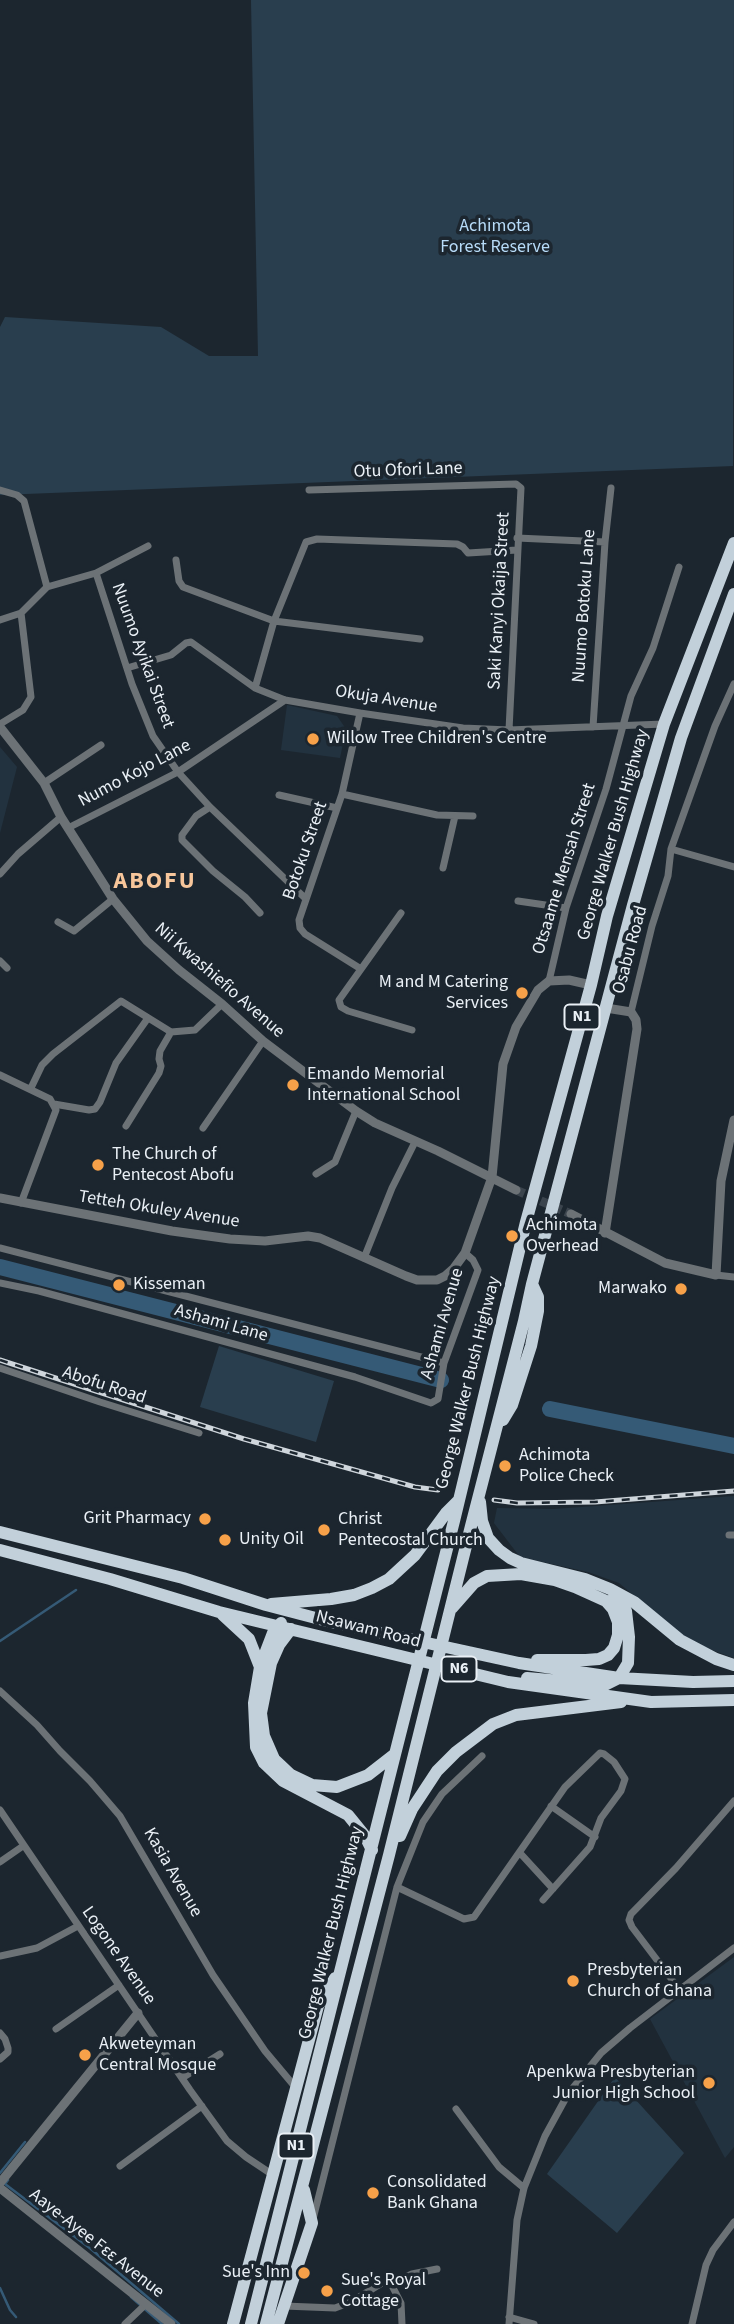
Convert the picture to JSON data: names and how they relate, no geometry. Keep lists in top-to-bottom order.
{
  "streets": {
    "highway": [
      "George Walker Bush Highway",
      "N1",
      "Nsawam Road",
      "N6"
    ],
    "street": [
      "Otu Ofori Lane",
      "Saki Kanyi Okaija Street",
      "Nuumo Botoku Lane",
      "Nuumo Ayikai Street",
      "Okuja Avenue",
      "Numo Kojo Lane",
      "Botoku Street",
      "Otsaame Mensah Street",
      "Osabu Road",
      "Nii Kwashiefio Avenue",
      "Tetteh Okuley Avenue",
      "Ashami Lane",
      "Ashami Avenue",
      "Abofu Road",
      "Kasia Avenue",
      "Logone Avenue",
      "Aaye-Ayee Fɛɛ Avenue"
    ]
  },
  "crossings": [
    ["Otu Ofori Lane", "Saki Kanyi Okaija Street"],
    ["Saki Kanyi Okaija Street", "Okuja Avenue"],
    ["Nuumo Botoku Lane", "Okuja Avenue"],
    ["Nuumo Ayikai Street", "Okuja Avenue"],
    ["Nuumo Ayikai Street", "Numo Kojo Lane"],
    ["Nuumo Ayikai Street", "Botoku Street"],
    ["Okuja Avenue", "Numo Kojo Lane"],
    ["Okuja Avenue", "George Walker Bush Highway"],
    ["Okuja Avenue", "Botoku Street"],
    ["Okuja Avenue", "Otsaame Mensah Street"],
    ["Numo Kojo Lane", "Nii Kwashiefio Avenue"],
    ["Otsaame Mensah Street", "Nii Kwashiefio Avenue"],
    ["Otsaame Mensah Street", "Tetteh Okuley Avenue"],
    ["Nii Kwashiefio Avenue", "Tetteh Okuley Avenue"],
    ["Tetteh Okuley Avenue", "Ashami Avenue"],
    ["Ashami Lane", "Ashami Avenue"]
  ],
  "districts": ["ABOFU"],
  "parks": ["Achimota Forest Reserve"],
  "places": [
    "Willow Tree Children's Centre",
    "M and M Catering Services",
    "Emando Memorial International School",
    "The Church of Pentecost Abofu",
    "Achimota Overhead",
    "Kisseman",
    "Marwako",
    "Achimota Police Check",
    "Grit Pharmacy",
    "Christ Pentecostal Church",
    "Unity Oil",
    "Presbyterian Church of Ghana",
    "Akweteyman Central Mosque",
    "Apenkwa Presbyterian Junior High School",
    "Consolidated Bank Ghana",
    "Sue's Inn",
    "Sue's Royal Cottage"
  ]
}
